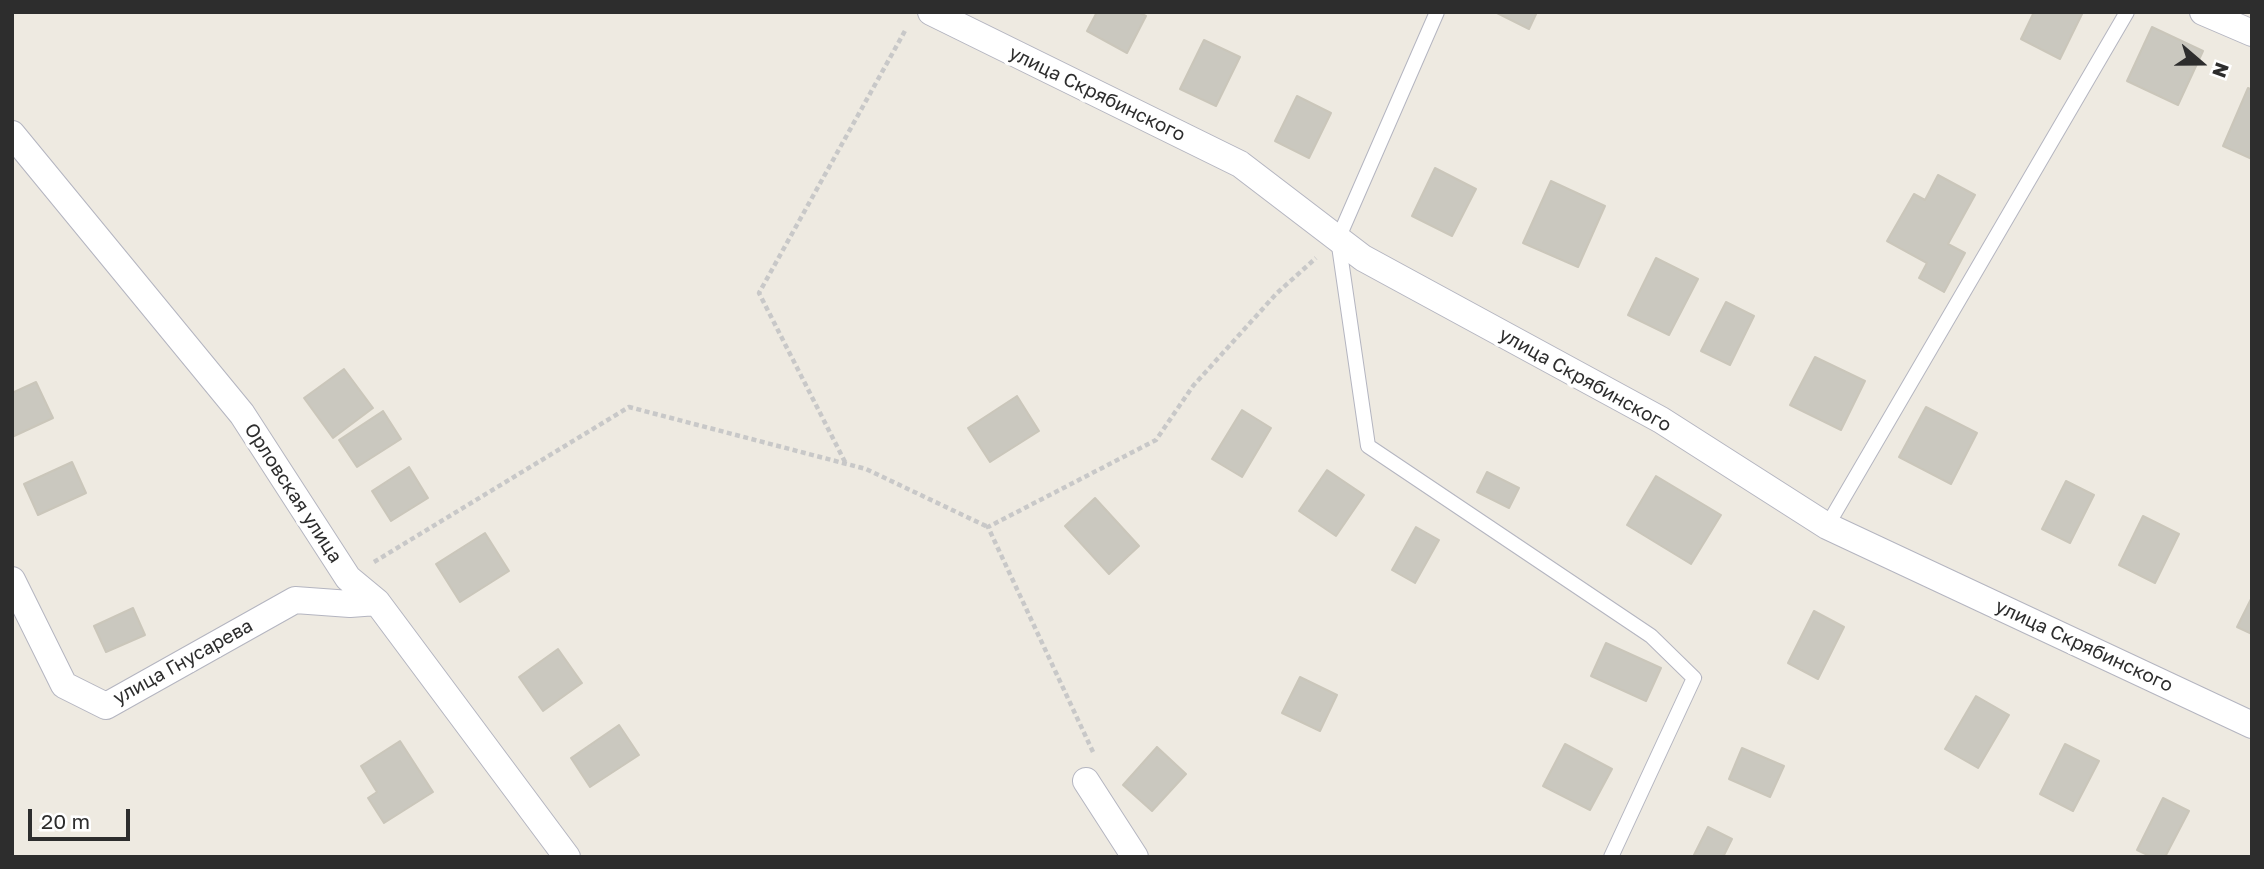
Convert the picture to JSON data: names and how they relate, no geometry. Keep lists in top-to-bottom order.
{
  "streets": {
    "street": ["улица Скрябинского", "Орловская улица", "улица Гнусарева"]
  },
  "crossings": [
    ["Орловская улица", "улица Гнусарева"]
  ],
  "scale_bar": "20 m",
  "north": "right"
}
